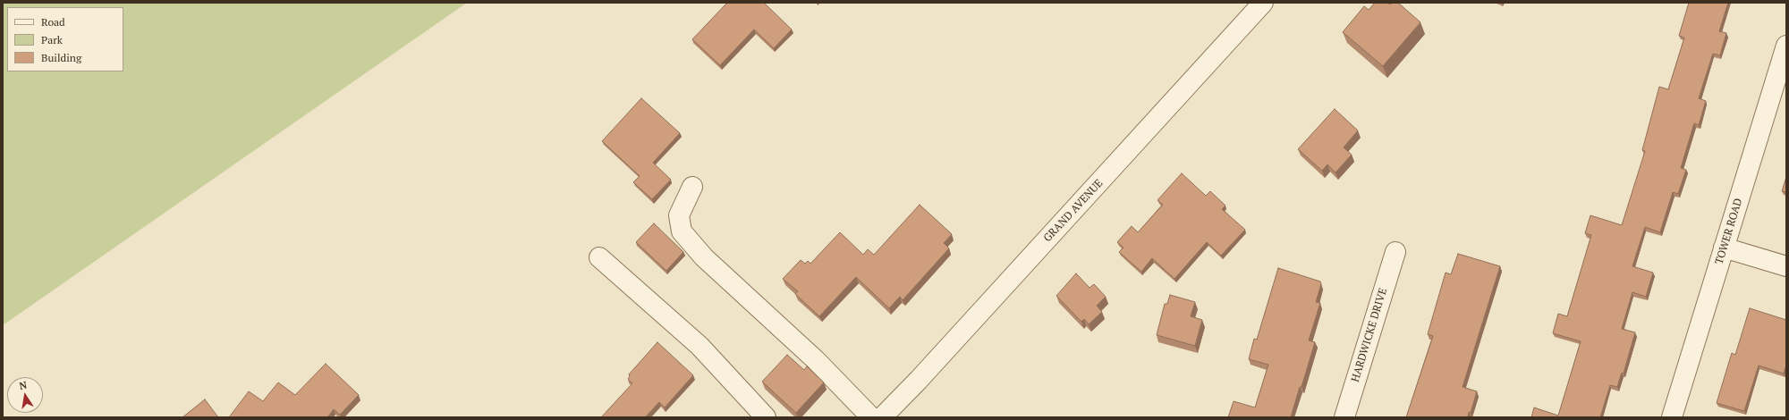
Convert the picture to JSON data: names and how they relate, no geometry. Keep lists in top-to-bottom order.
{
  "streets": {
    "street": ["GRAND AVENUE", "TOWER ROAD", "HARDWICKE DRIVE"]
  },
  "legend": ["Road", "Park", "Building"],
  "north": "top"
}
